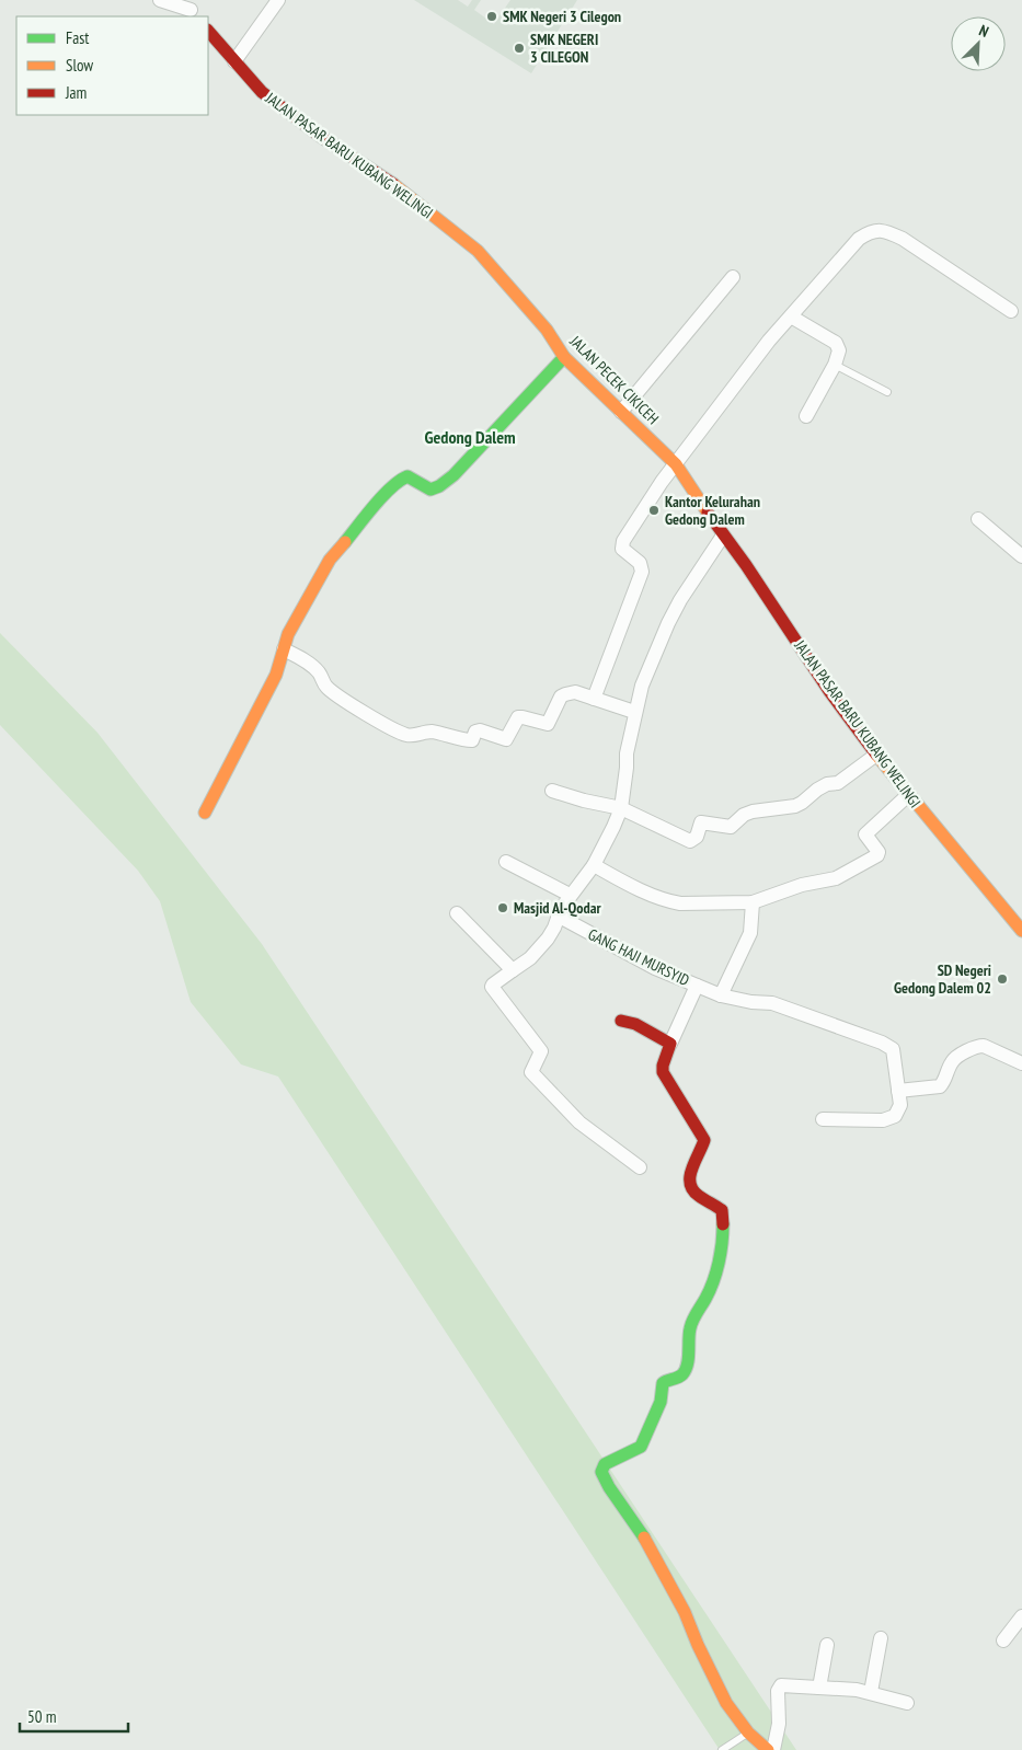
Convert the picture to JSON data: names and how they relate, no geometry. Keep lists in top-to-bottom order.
{
  "streets": {
    "street": ["JALAN PASAR BARU KUBANG WELINGI", "JALAN PECEK CIKICEH", "GANG HAJI MURSYID"]
  },
  "crossings": [
    ["JALAN PASAR BARU KUBANG WELINGI", "JALAN PECEK CIKICEH"]
  ],
  "districts": ["Gedong Dalem"],
  "places": [
    "SMK Negeri 3 Cilegon",
    "SMK NEGERI 3 CILEGON",
    "Kantor Kelurahan Gedong Dalem",
    "Masjid Al-Qodar",
    "SD Negeri Gedong Dalem 02"
  ],
  "legend": ["Fast", "Slow", "Jam"],
  "scale_bar": "50 m",
  "north": "top right"
}
